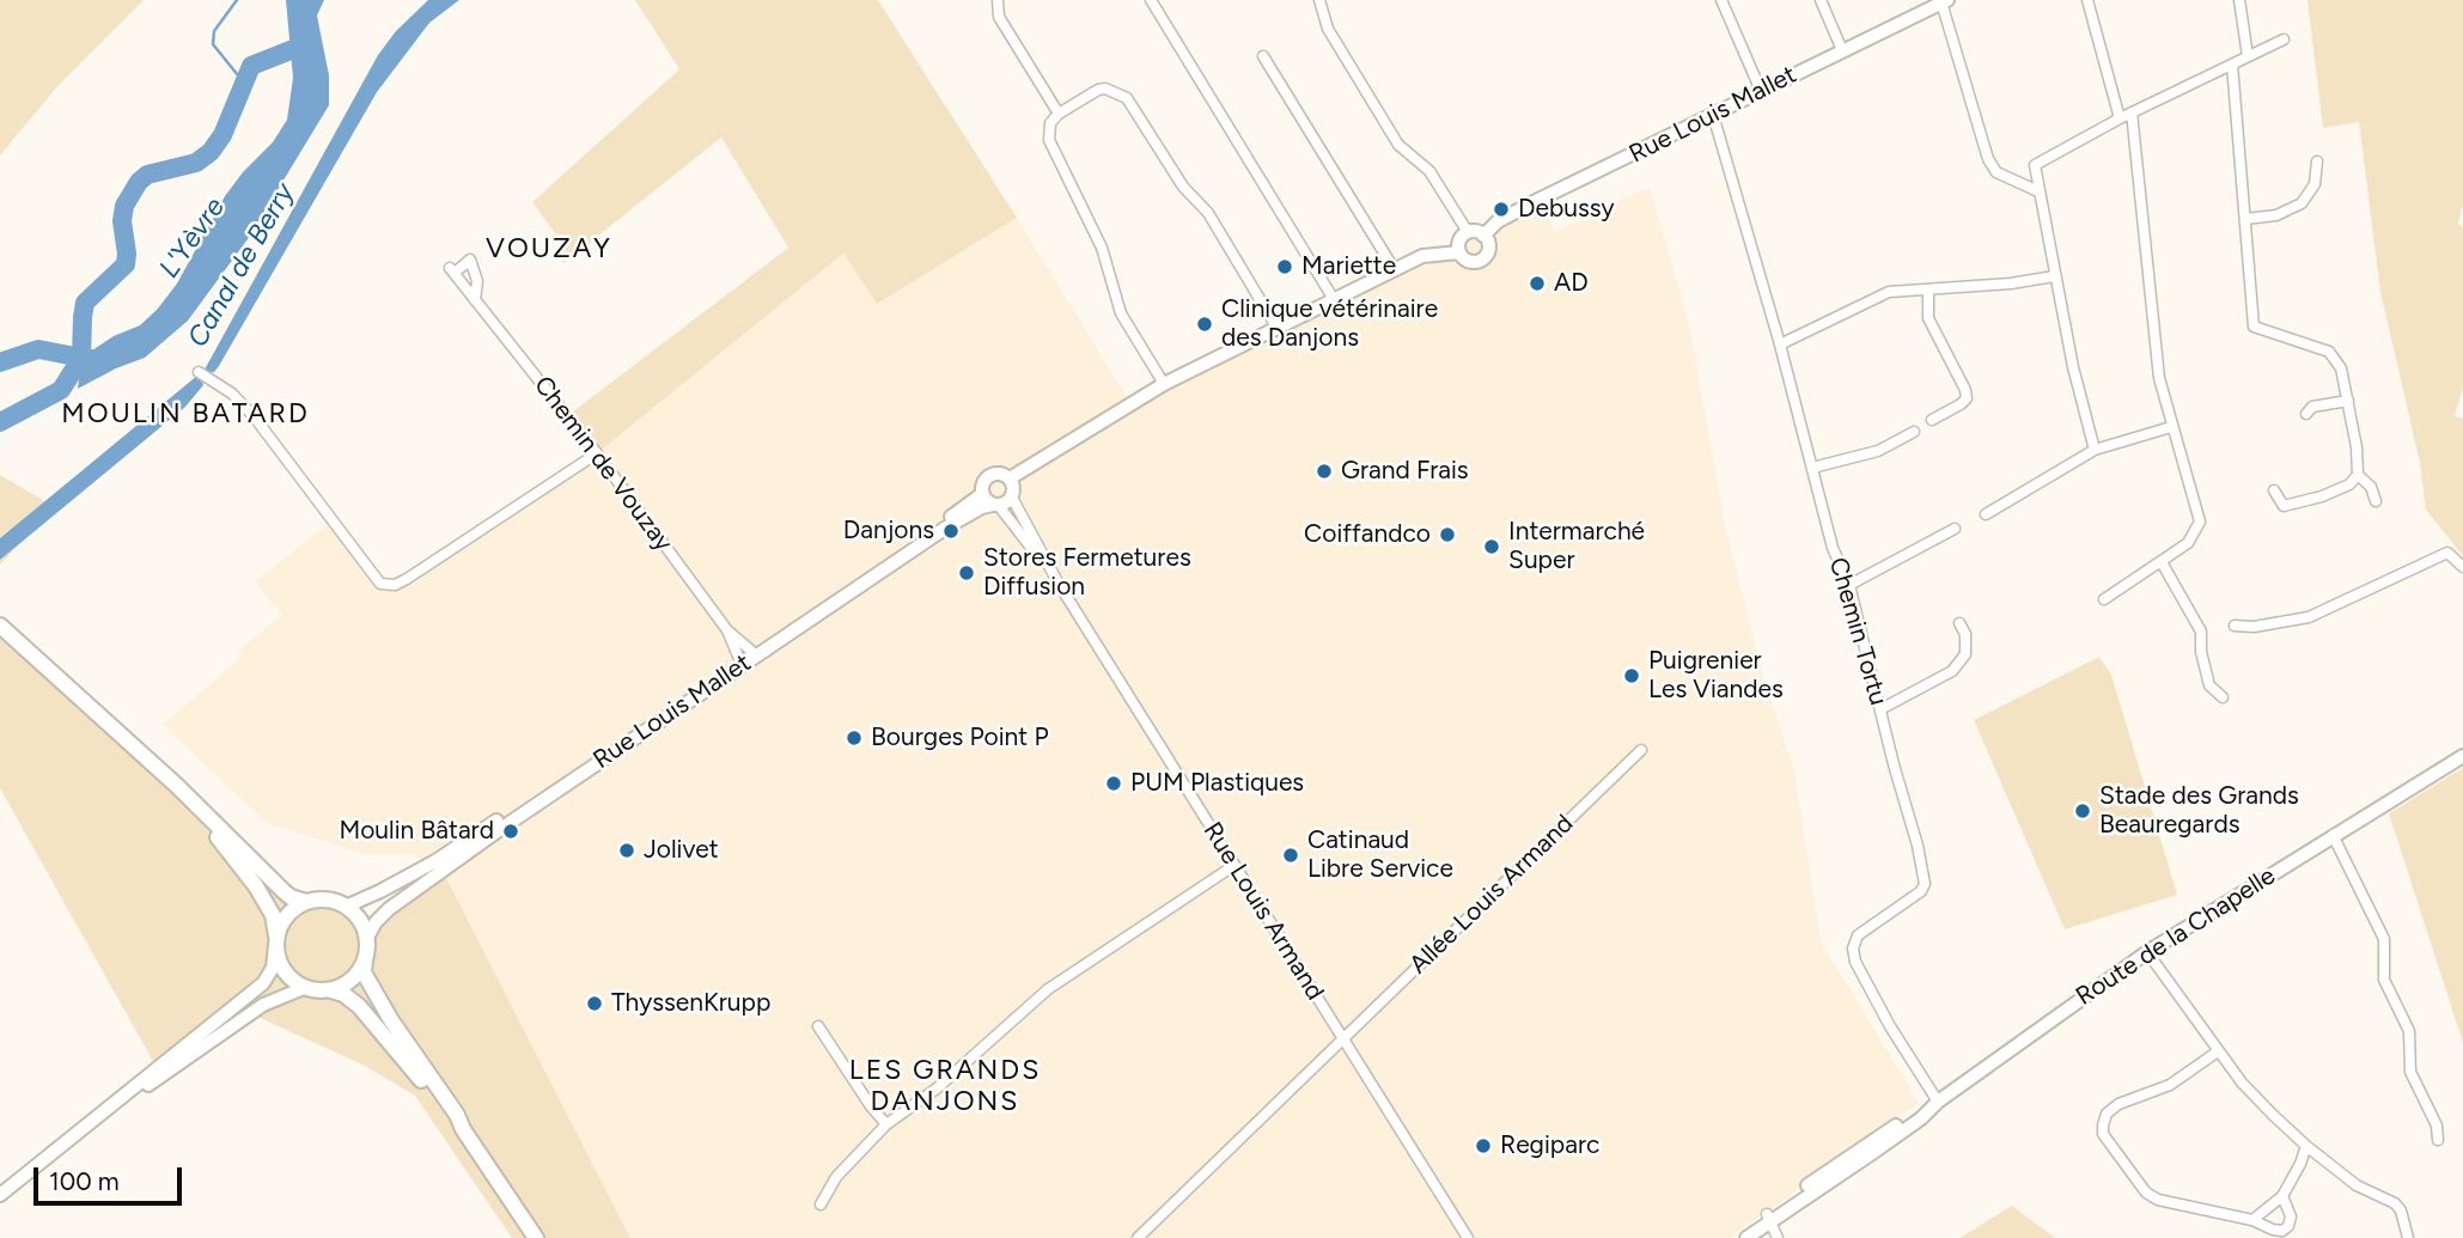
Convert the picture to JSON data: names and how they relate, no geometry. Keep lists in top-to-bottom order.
{
  "streets": {
    "main road": ["Rue Louis Mallet", "Route de la Chapelle"],
    "street": [
      "Chemin de Vouzay",
      "Chemin Tortu",
      "Allée Louis Armand",
      "Rue Louis Armand"
    ]
  },
  "crossings": [
    ["Rue Louis Mallet", "Chemin de Vouzay"],
    ["Rue Louis Mallet", "Chemin Tortu"],
    ["Rue Louis Mallet", "Rue Louis Armand"],
    ["Chemin Tortu", "Route de la Chapelle"],
    ["Allée Louis Armand", "Rue Louis Armand"]
  ],
  "districts": ["VOUZAY", "MOULIN BATARD", "LES GRANDS DANJONS"],
  "water": ["L'Yèvre", "Canal de Berry"],
  "places": [
    "Debussy",
    "Mariette",
    "AD",
    "Clinique vétérinaire des Danjons",
    "Grand Frais",
    "Danjons",
    "Coiffandco",
    "Intermarché Super",
    "Stores Fermetures Diffusion",
    "Puigrenier Les Viandes",
    "Bourges Point P",
    "PUM Plastiques",
    "Stade des Grands Beauregards",
    "Moulin Bâtard",
    "Jolivet",
    "Catinaud Libre Service",
    "ThyssenKrupp",
    "Regiparc"
  ],
  "scale_bar": "100 m"
}
